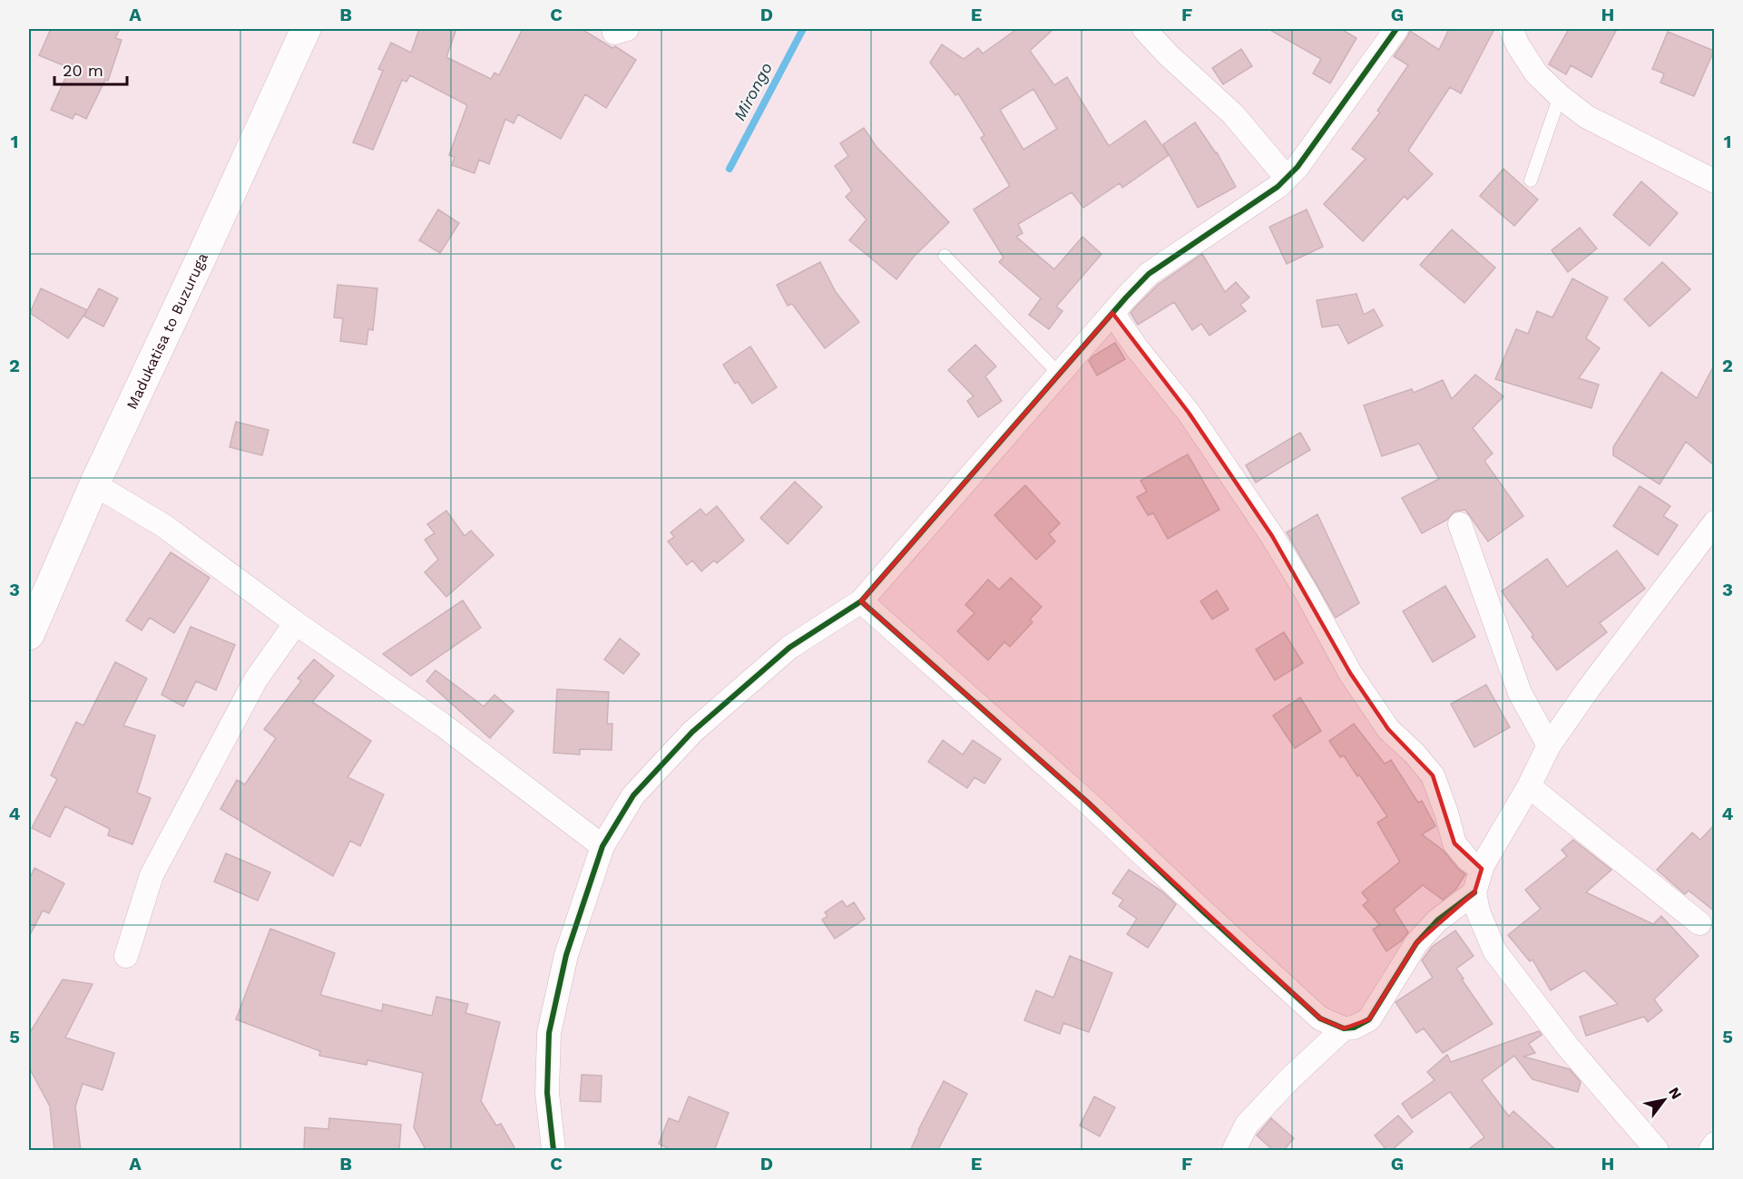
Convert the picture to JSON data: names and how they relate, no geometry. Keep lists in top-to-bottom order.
{
  "streets": {
    "main road": ["Madukatisa to Buzuruga"]
  },
  "water": ["Mirongo"],
  "scale_bar": "20 m",
  "north": "top right",
  "grid": {
    "columns": [
      "A",
      "B",
      "C",
      "D",
      "E",
      "F",
      "G",
      "H"
    ],
    "rows": [
      "1",
      "2",
      "3",
      "4",
      "5"
    ]
  }
}
